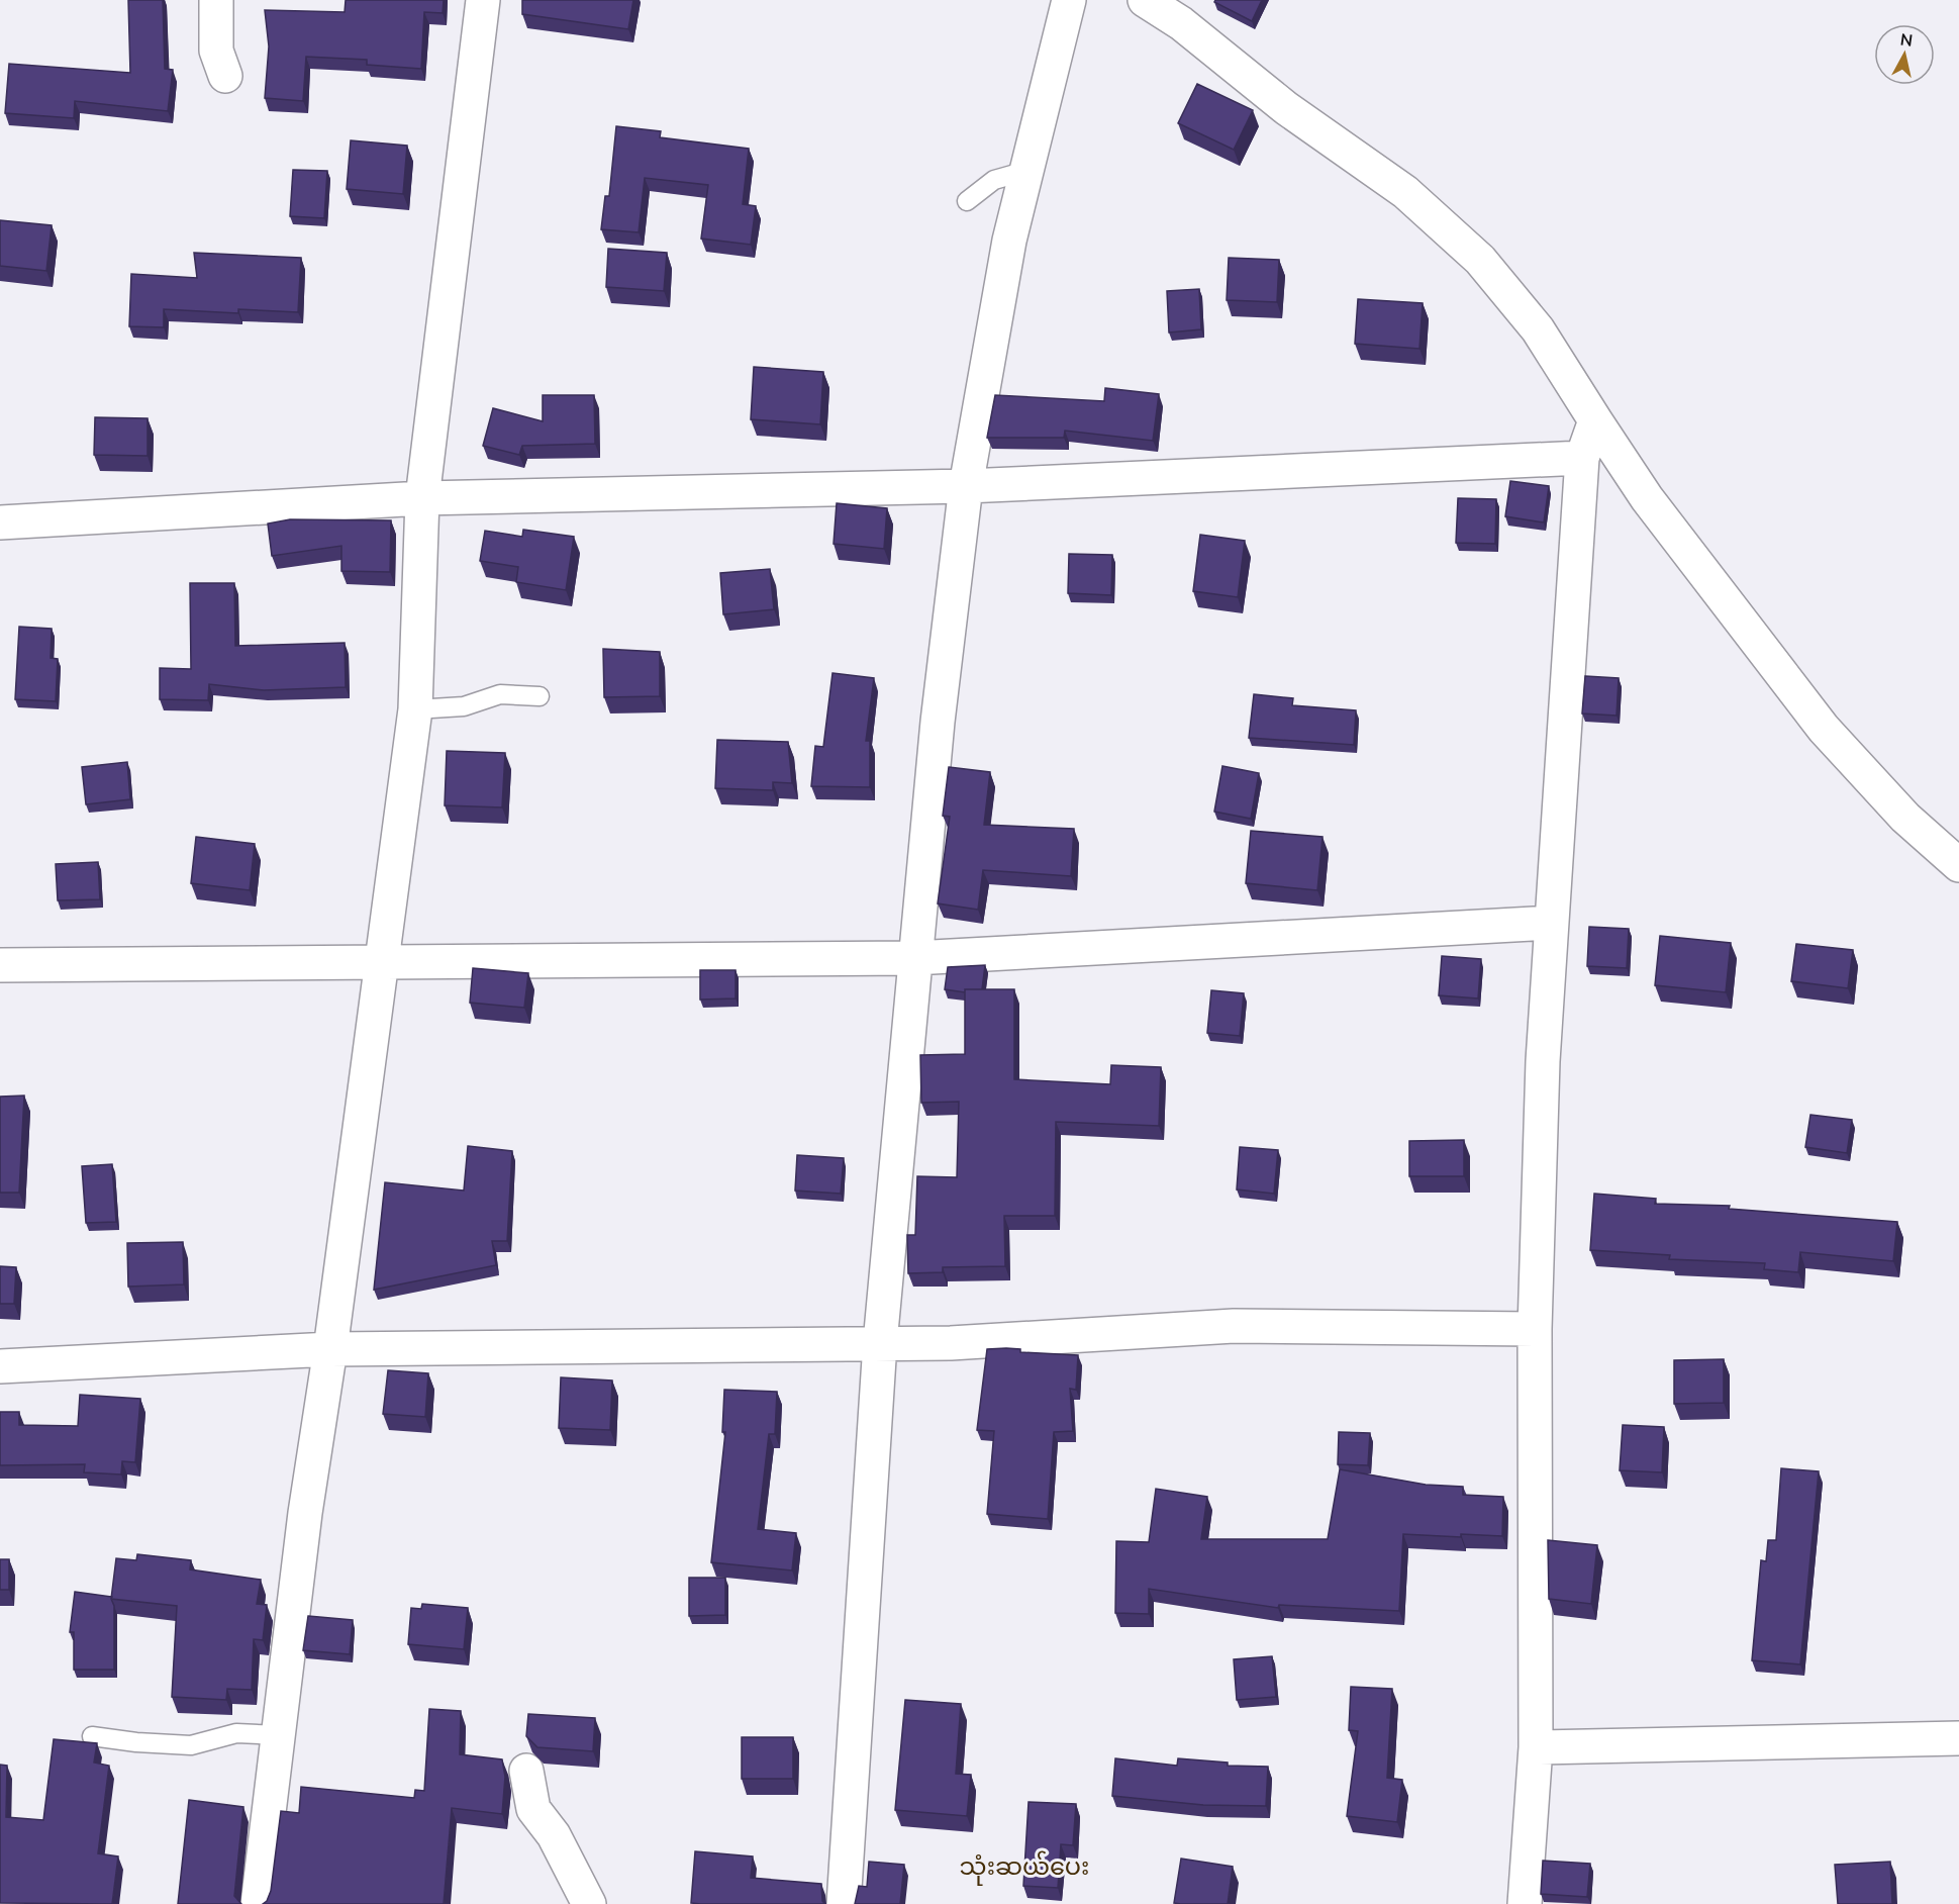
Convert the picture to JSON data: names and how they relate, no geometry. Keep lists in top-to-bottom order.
{
  "districts": ["သုံးဆယ်ပေး"],
  "north": "top"
}
